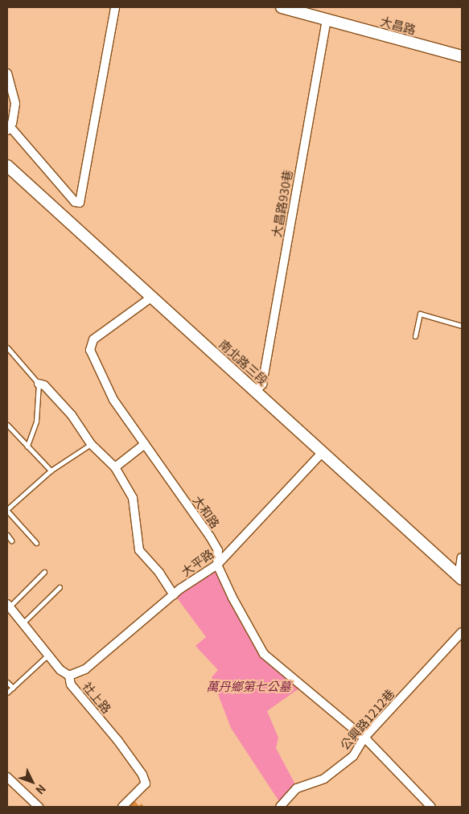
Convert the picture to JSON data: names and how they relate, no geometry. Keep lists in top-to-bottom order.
{
  "streets": {
    "street": [
      "大昌路",
      "大昌路930巷",
      "南北路三段",
      "大和路",
      "大平路",
      "社上路",
      "公興路1212巷"
    ]
  },
  "crossings": [
    ["大昌路", "大昌路930巷"],
    ["大昌路930巷", "南北路三段"],
    ["南北路三段", "大和路"],
    ["南北路三段", "大平路"],
    ["大和路", "大平路"],
    ["大和路", "公興路1212巷"],
    ["大平路", "社上路"]
  ],
  "parks": ["萬丹鄉第七公墓"],
  "north": "bottom right"
}
